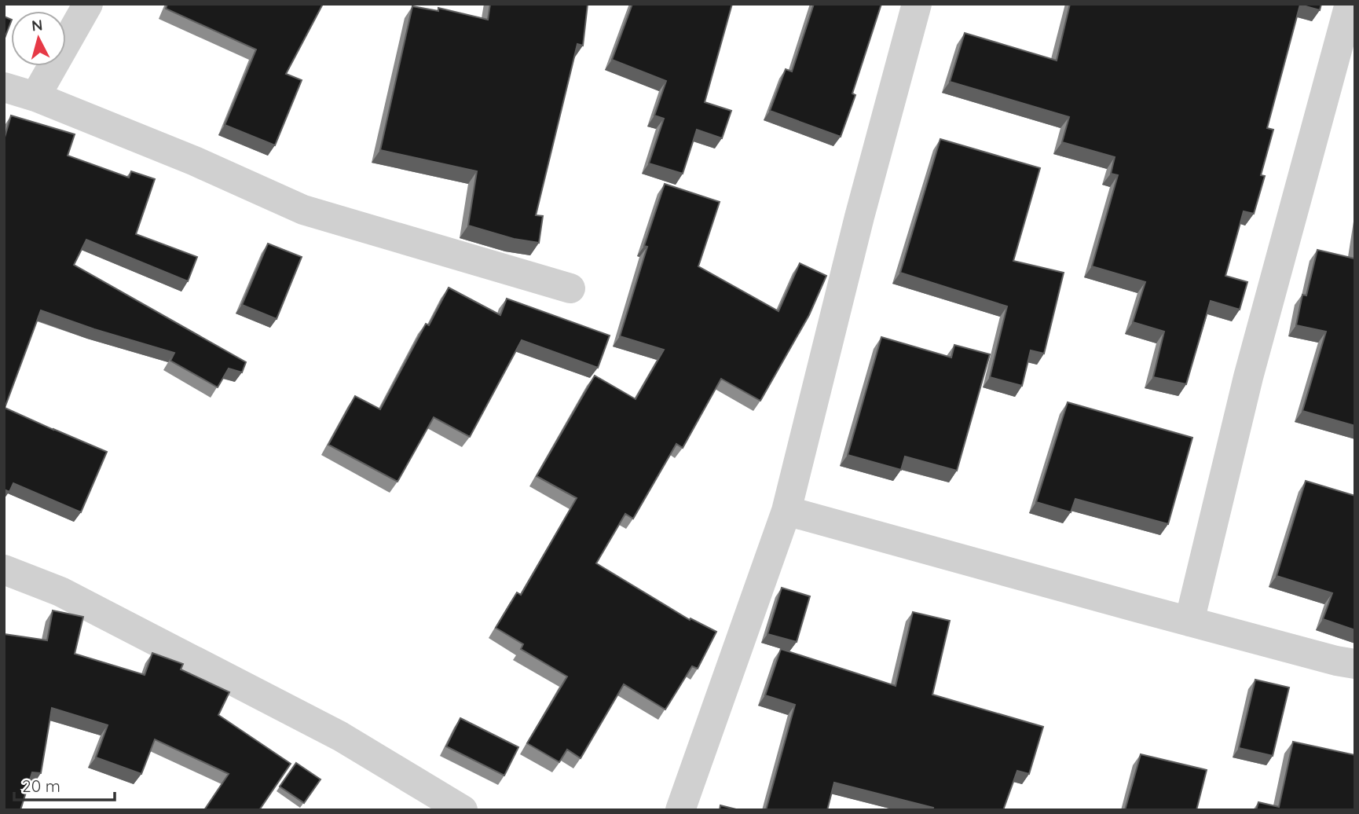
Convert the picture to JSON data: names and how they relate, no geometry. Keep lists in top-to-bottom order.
{
  "scale_bar": "20 m",
  "north": "top"
}
